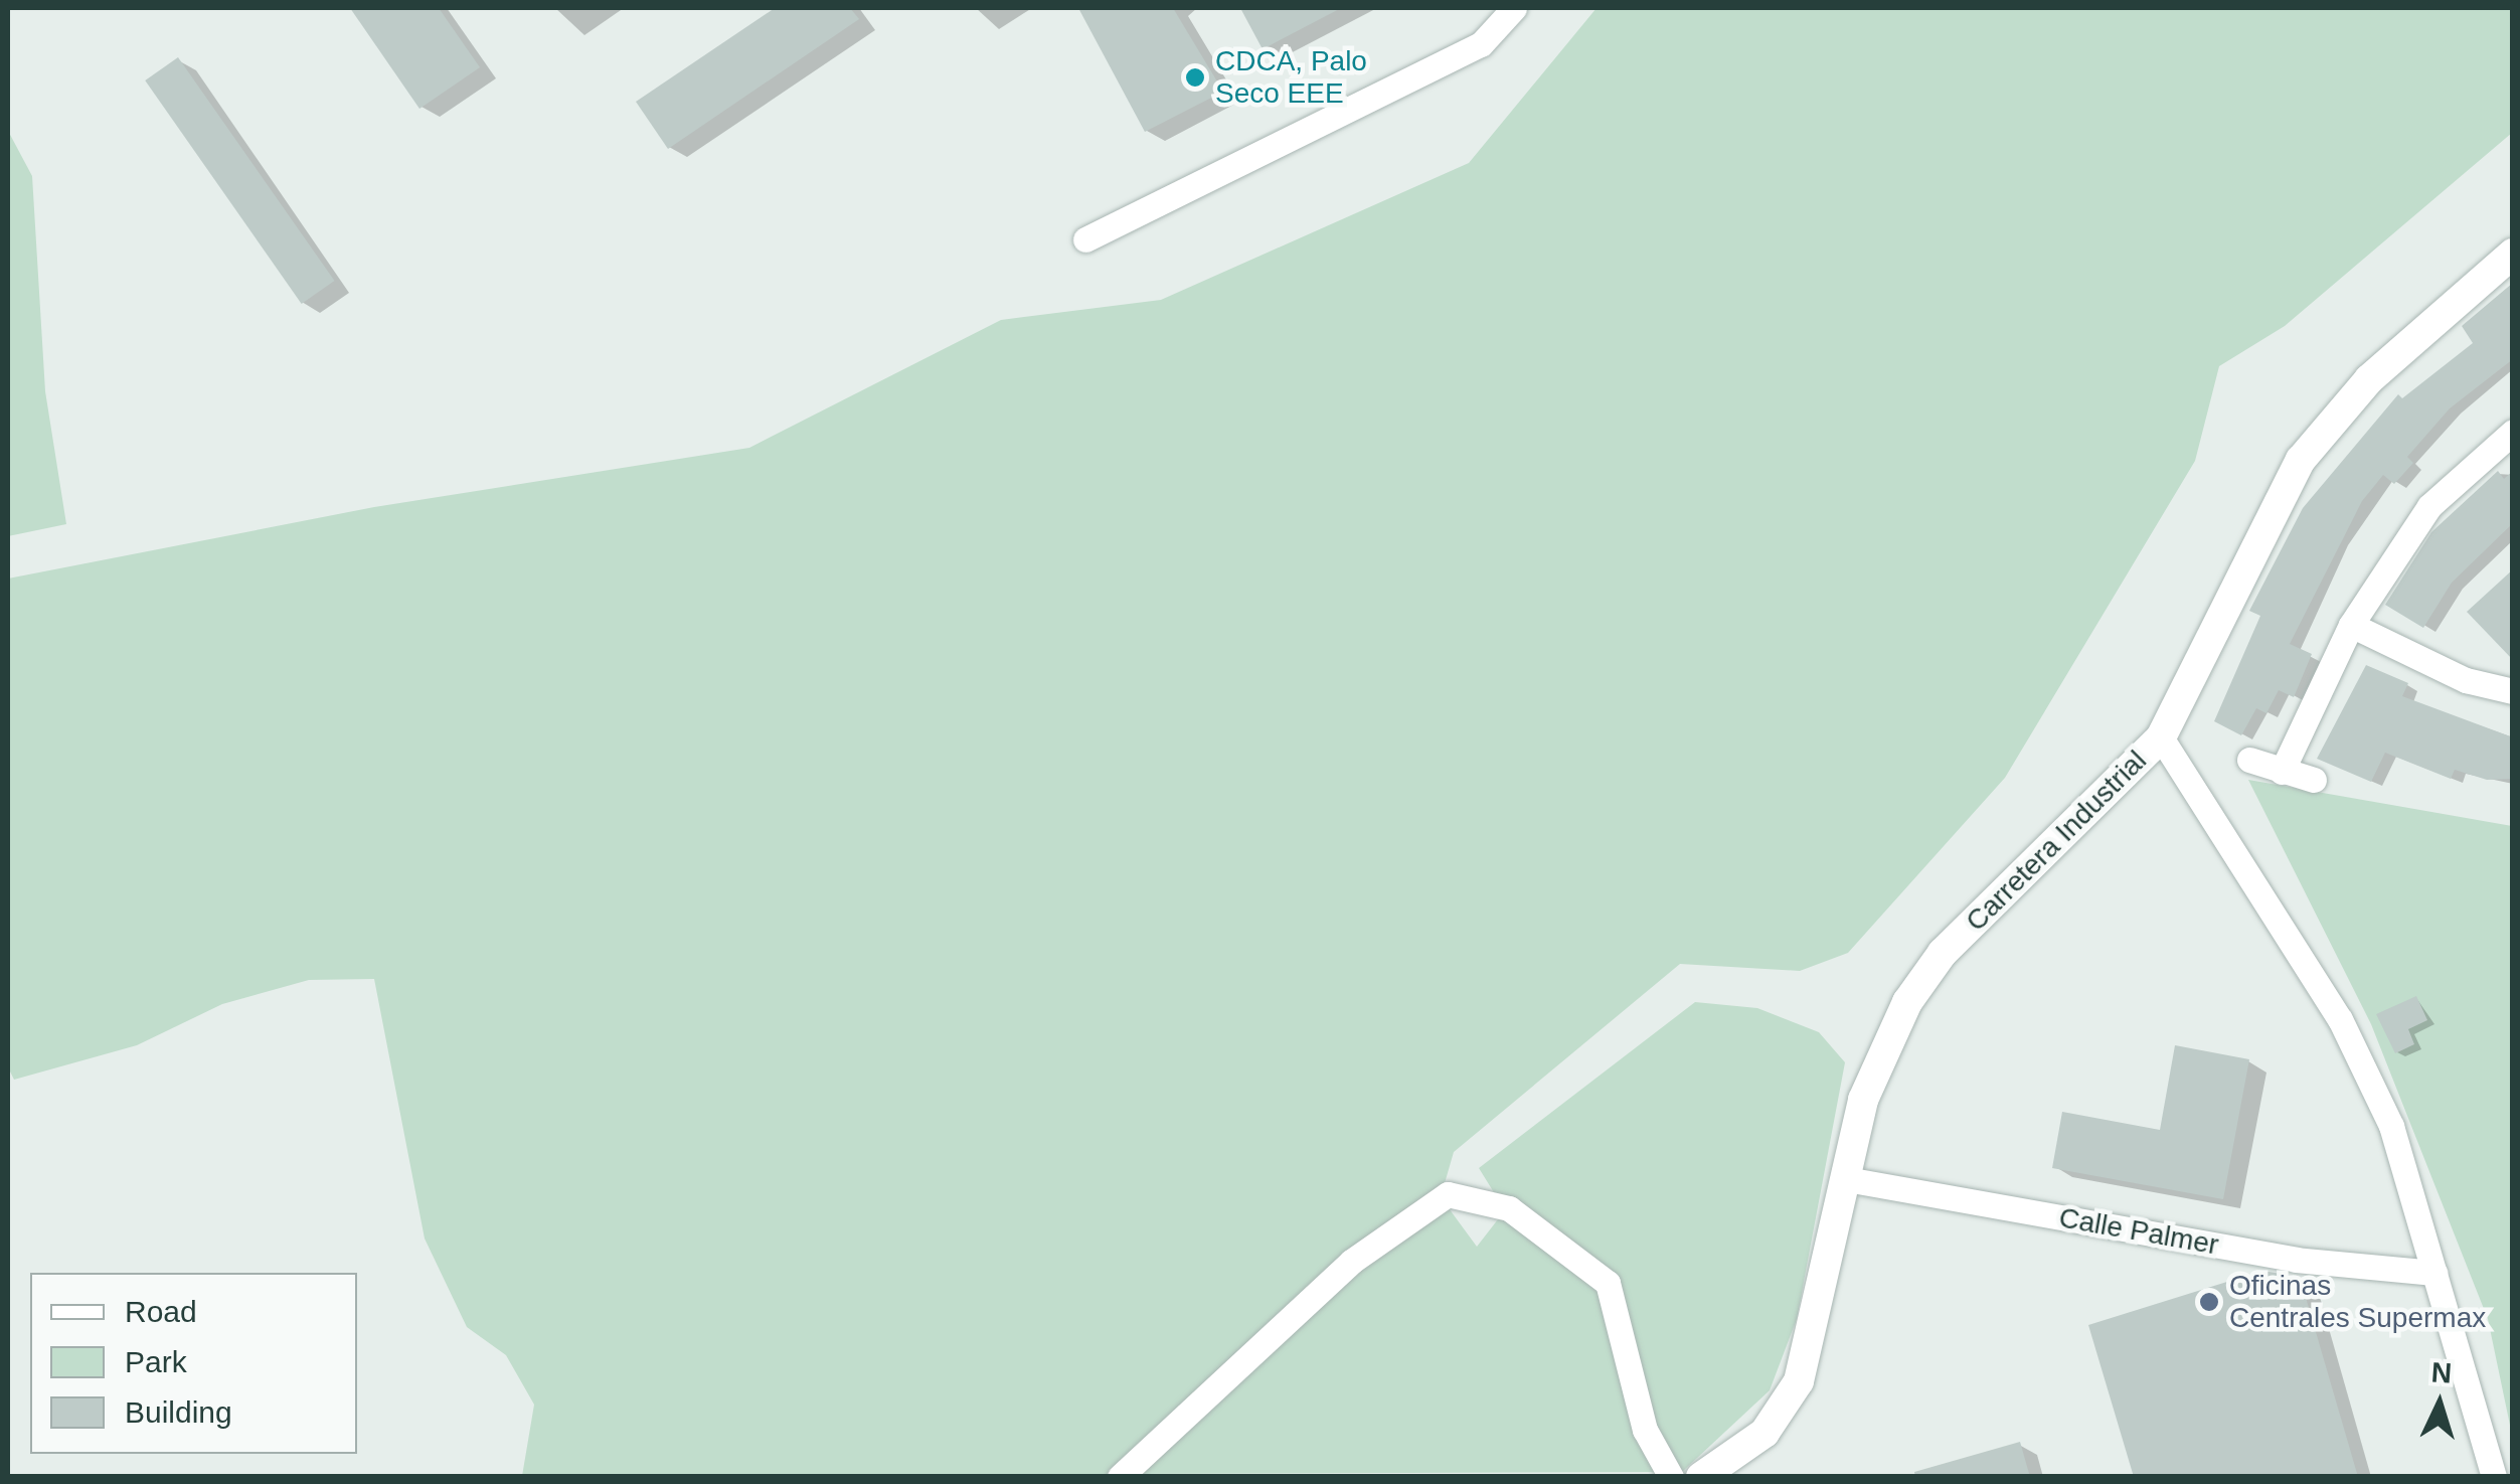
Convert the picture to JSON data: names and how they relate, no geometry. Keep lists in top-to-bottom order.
{
  "streets": {
    "street": ["Carretera Industrial", "Calle Palmer"]
  },
  "crossings": [
    ["Carretera Industrial", "Calle Palmer"]
  ],
  "places": ["CDCA, Palo Seco EEE", "Oficinas Centrales Supermax"],
  "legend": ["Road", "Park", "Building"],
  "north": "top"
}
